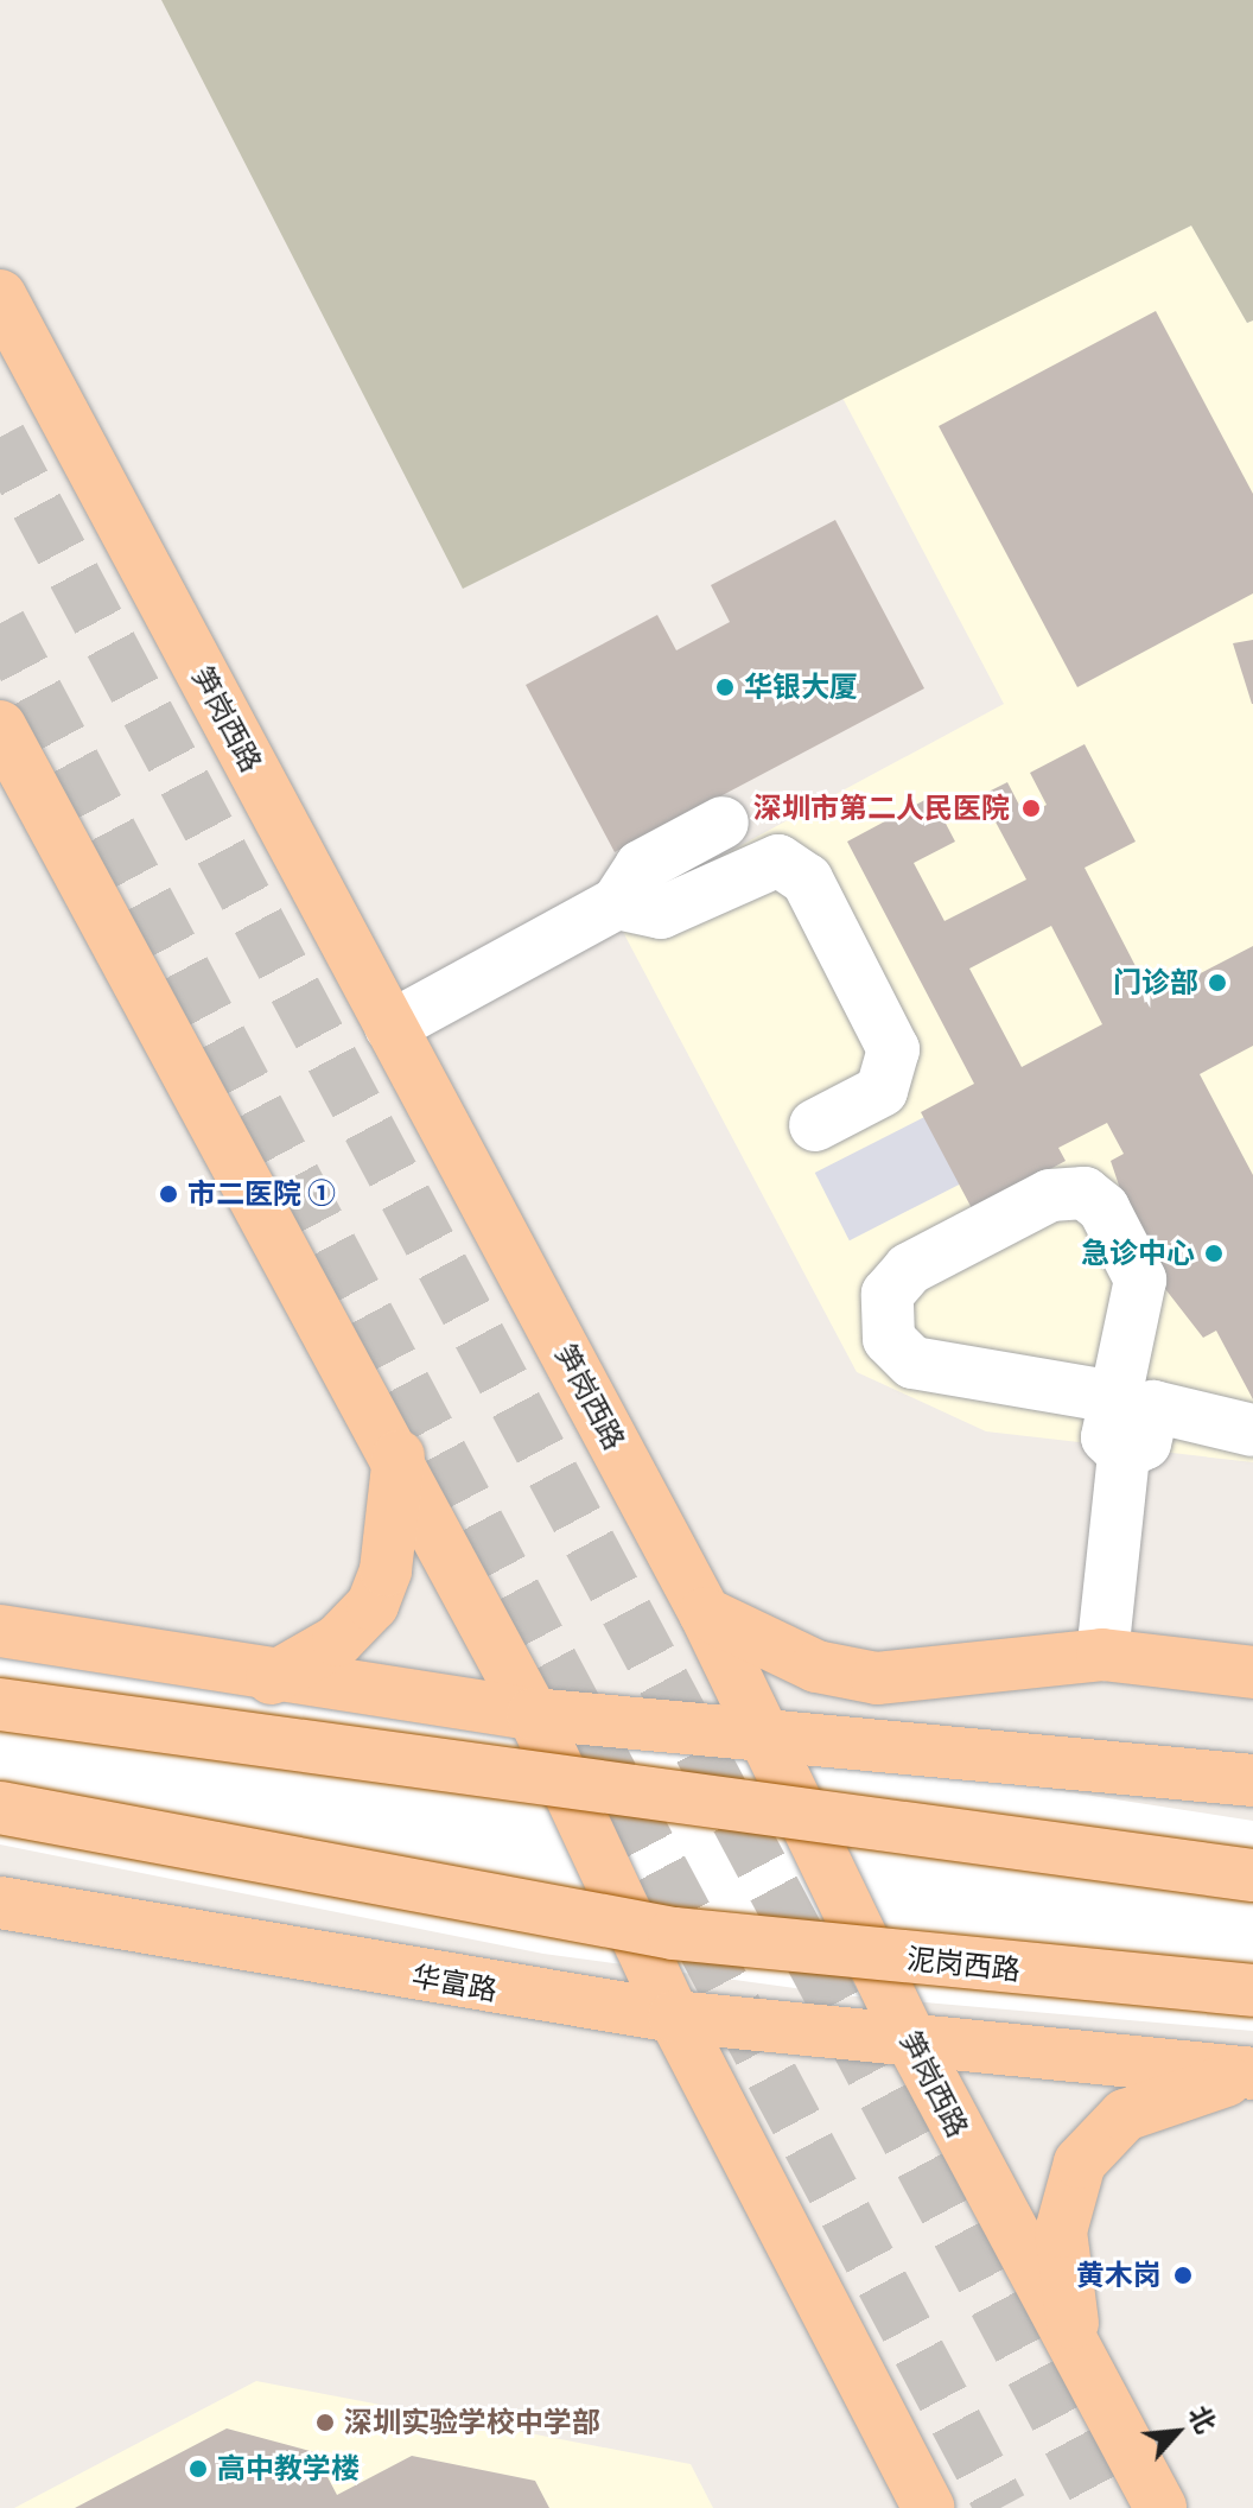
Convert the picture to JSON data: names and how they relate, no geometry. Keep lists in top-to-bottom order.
{
  "streets": {
    "main road": ["笋岗西路", "泥岗西路", "华富路"]
  },
  "crossings": [
    ["笋岗西路", "华富路"]
  ],
  "places": [
    "华银大厦",
    "深圳市第二人民医院",
    "门诊部",
    "市二医院 ①",
    "急诊中心",
    "黄木岗",
    "深圳实验学校中学部",
    "高中教学楼"
  ],
  "north": "top right"
}
